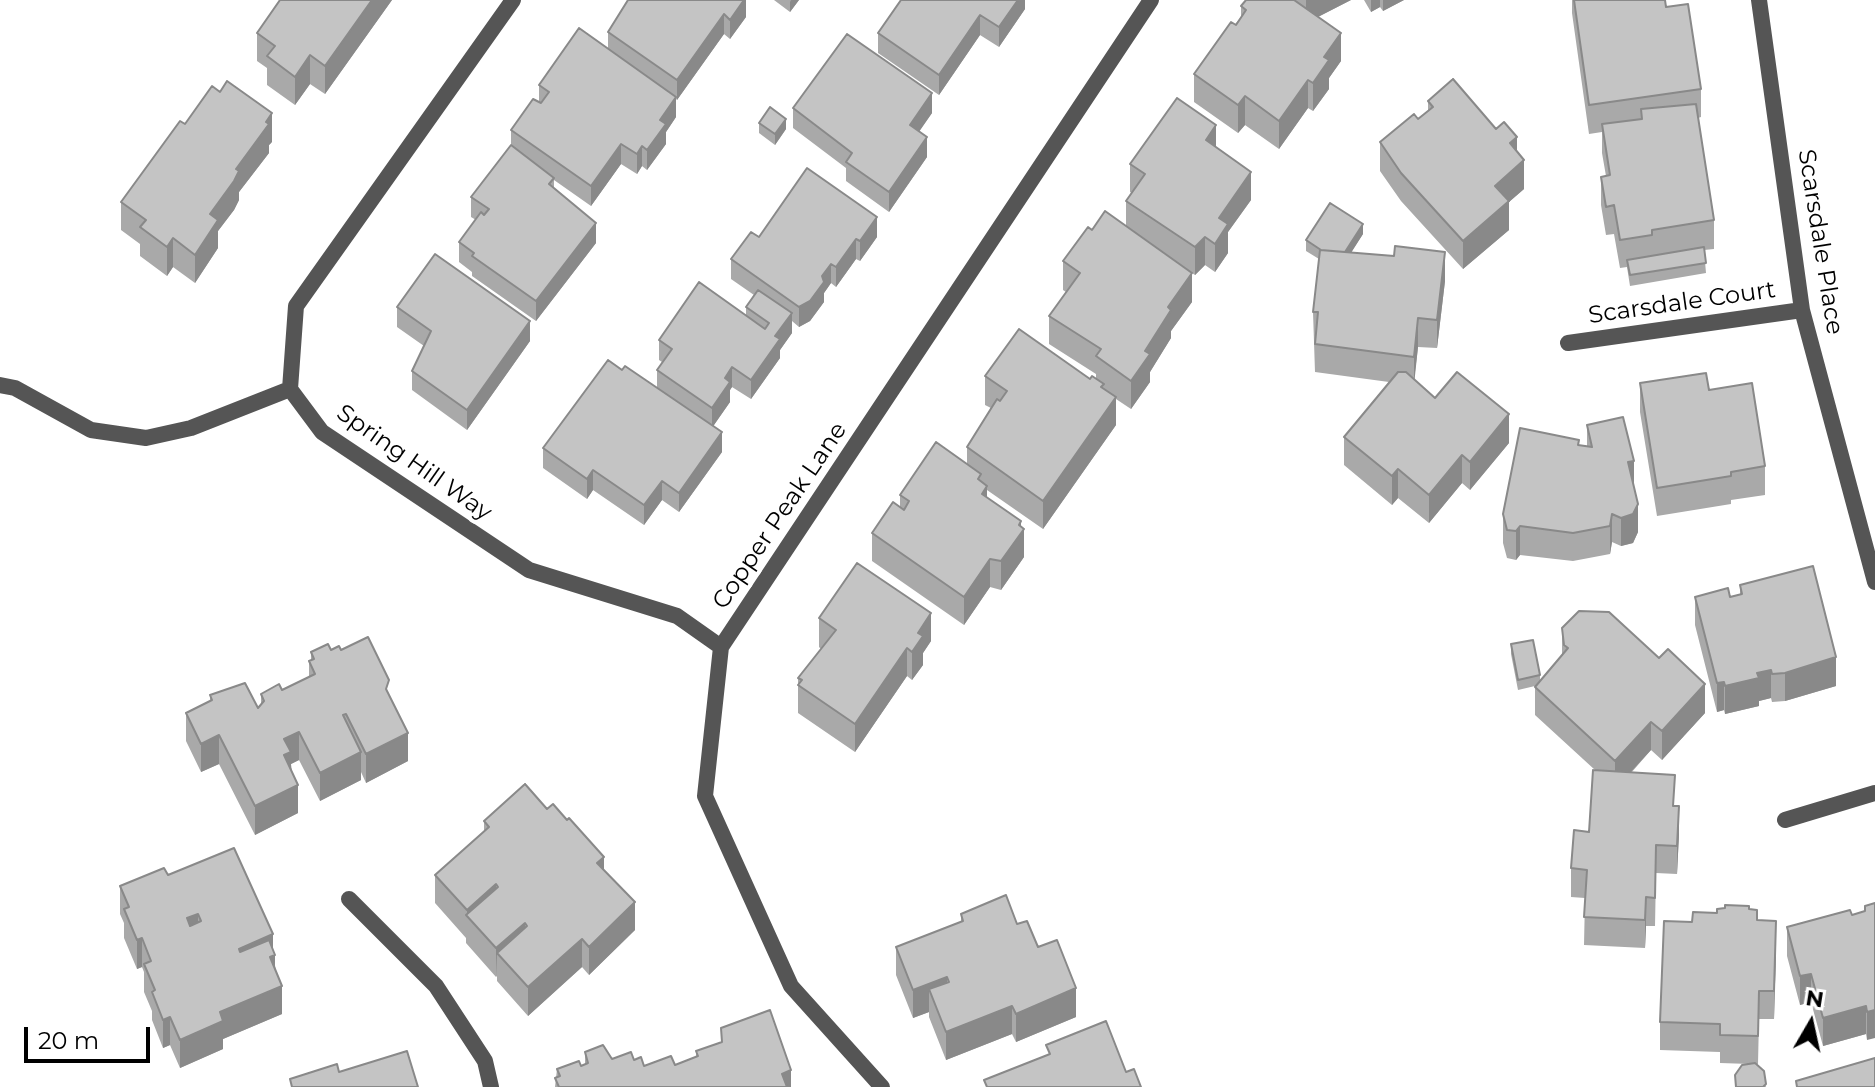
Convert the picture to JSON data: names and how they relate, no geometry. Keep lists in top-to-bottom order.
{
  "streets": {
    "street": [
      "Scarsdale Place",
      "Scarsdale Court",
      "Spring Hill Way",
      "Copper Peak Lane"
    ]
  },
  "crossings": [
    ["Scarsdale Place", "Scarsdale Court"],
    ["Spring Hill Way", "Copper Peak Lane"]
  ],
  "scale_bar": "20 m",
  "north": "top"
}
